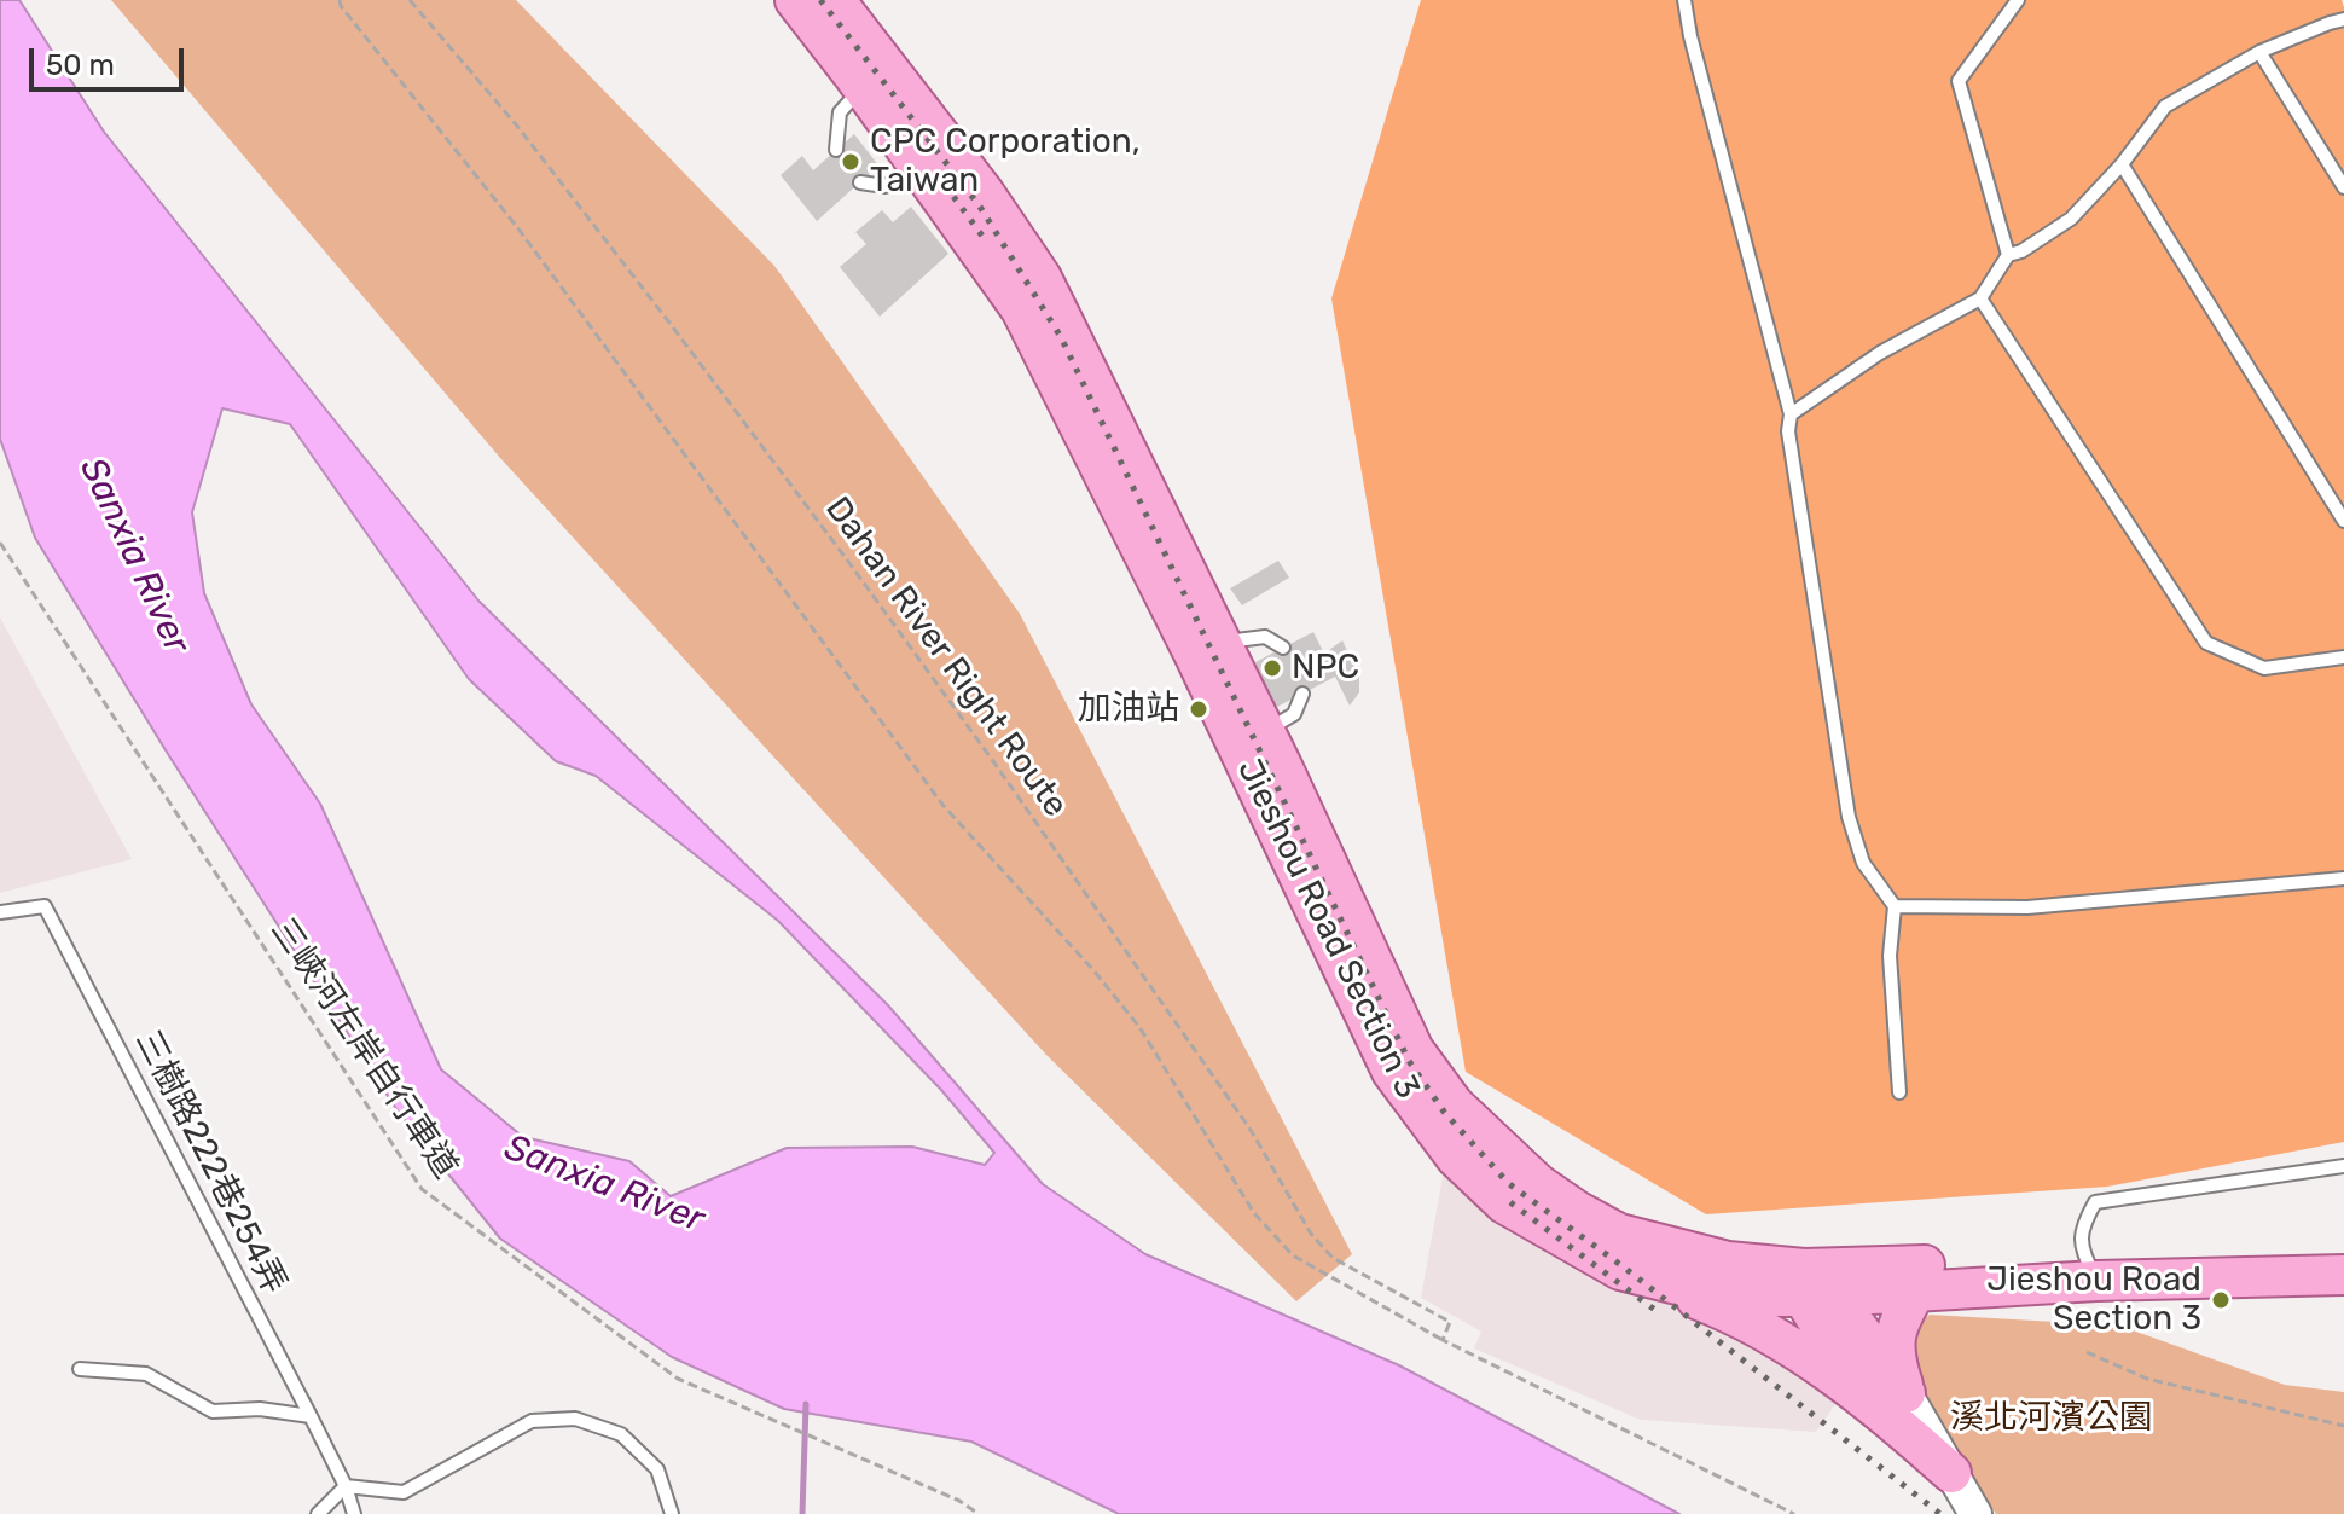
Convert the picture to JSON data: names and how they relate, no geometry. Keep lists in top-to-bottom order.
{
  "streets": {
    "main road": ["Jieshou Road Section 3"],
    "lane": ["三樹路222巷254弄"],
    "path": ["Dahan River Right Route", "三峽河左岸自行車道"]
  },
  "water": ["Sanxia River"],
  "parks": ["溪北河濱公園"],
  "places": [
    "CPC Corporation, Taiwan",
    "NPC",
    "加油站",
    "Jieshou Road Section 3"
  ],
  "scale_bar": "50 m"
}
